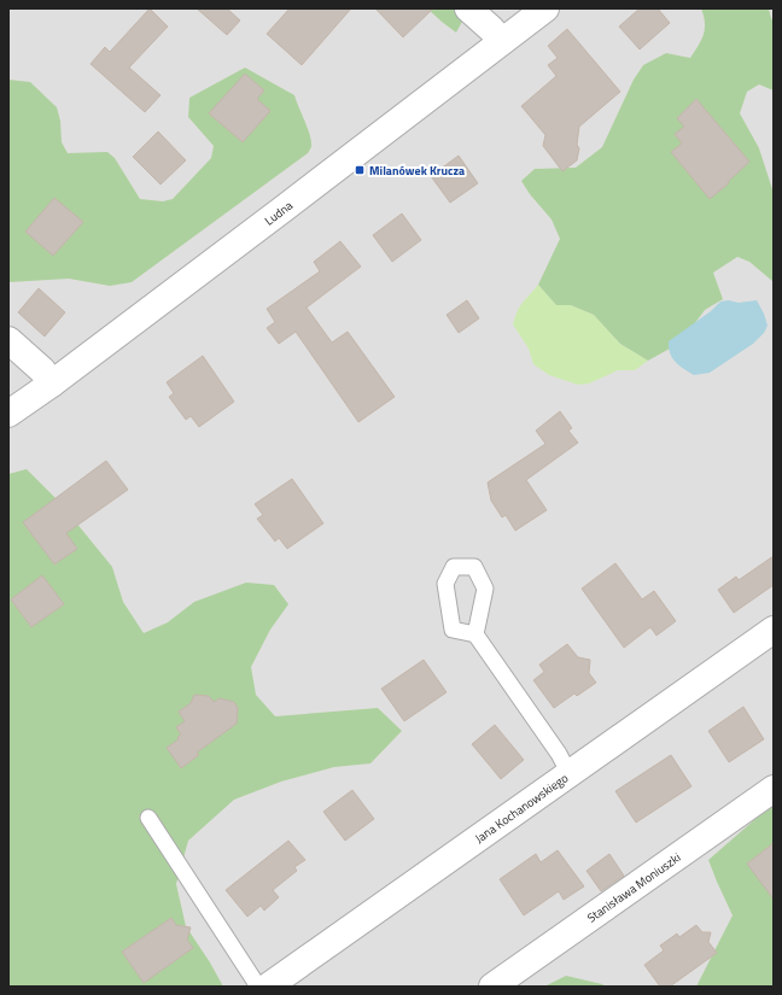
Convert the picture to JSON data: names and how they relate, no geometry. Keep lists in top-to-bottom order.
{
  "streets": {
    "street": ["Ludna", "Jana Kochanowskiego", "Stanisława Moniuszki"]
  },
  "places": {
    "transit": ["Milanówek Krucza"]
  }
}
